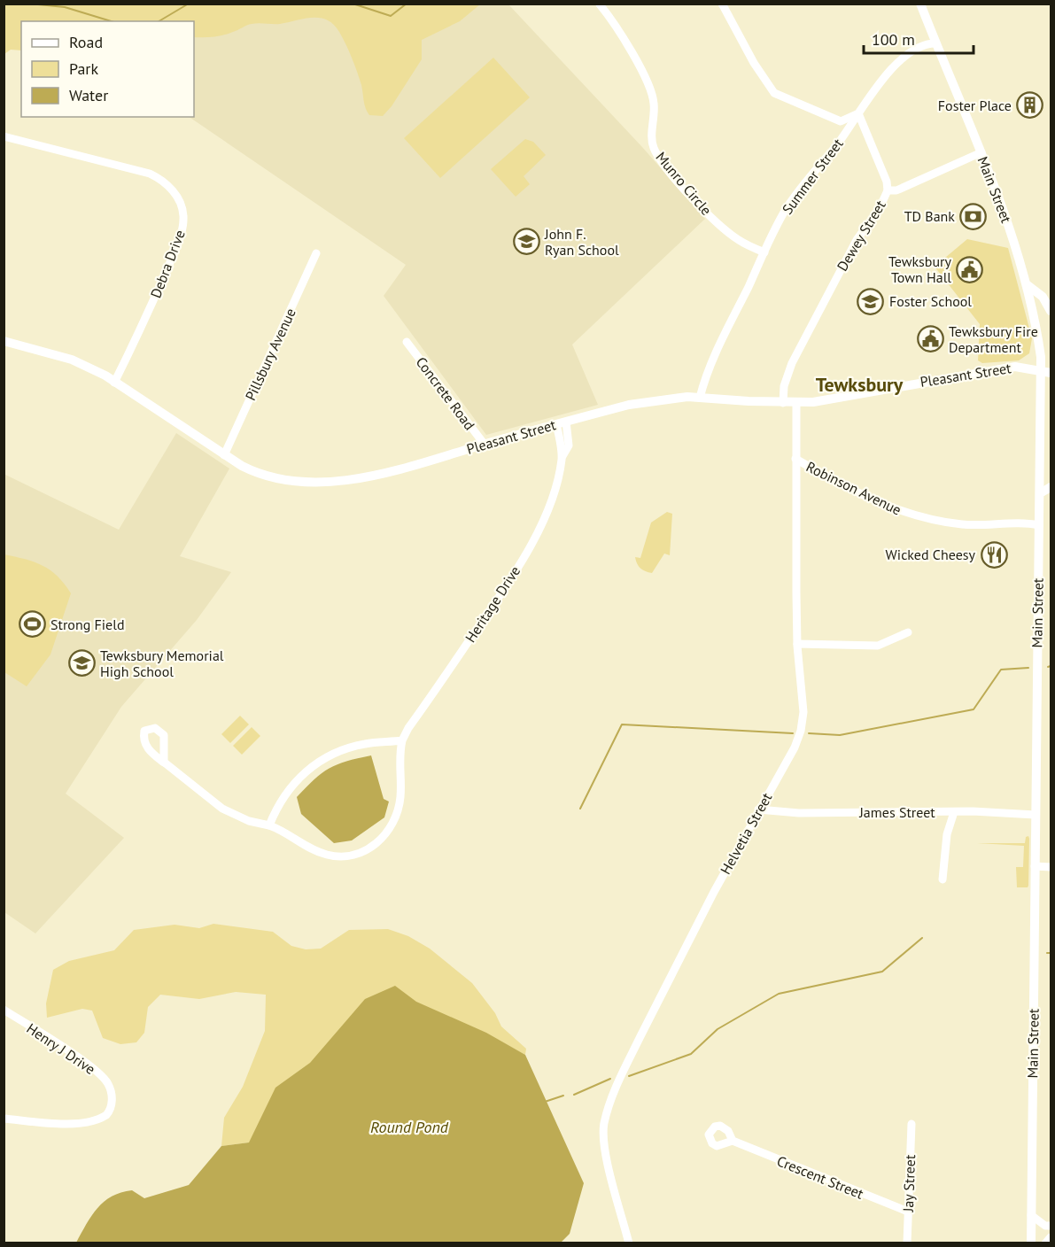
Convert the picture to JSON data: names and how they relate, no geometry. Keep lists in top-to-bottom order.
{
  "streets": {
    "main road": ["Main Street", "Pleasant Street"],
    "street": [
      "Summer Street",
      "Munro Circle",
      "Dewey Street",
      "Debra Drive",
      "Pillsbury Avenue",
      "Concrete Road",
      "Robinson Avenue",
      "Heritage Drive",
      "James Street",
      "Helvetia Street",
      "Henry J Drive",
      "Crescent Street",
      "Jay Street"
    ]
  },
  "crossings": [
    ["Summer Street", "Munro Circle"],
    ["Summer Street", "Main Street"],
    ["Summer Street", "Pleasant Street"],
    ["Main Street", "Dewey Street"],
    ["Main Street", "Pleasant Street"],
    ["Main Street", "Robinson Avenue"],
    ["Main Street", "James Street"],
    ["Dewey Street", "Pleasant Street"],
    ["Debra Drive", "Pleasant Street"],
    ["Pillsbury Avenue", "Pleasant Street"],
    ["Pleasant Street", "Concrete Road"],
    ["Pleasant Street", "Heritage Drive"],
    ["Pleasant Street", "Helvetia Street"],
    ["Robinson Avenue", "Helvetia Street"],
    ["James Street", "Helvetia Street"],
    ["Crescent Street", "Jay Street"]
  ],
  "districts": ["Tewksbury"],
  "water": ["Round Pond"],
  "places": {
    "building": ["Foster Place"],
    "bank": ["TD Bank"],
    "school or university": ["John F. Ryan School", "Foster School", "Tewksbury Memorial High School"],
    "public building": ["Tewksbury Town Hall", "Tewksbury Fire Department"],
    "restaurant": ["Wicked Cheesy"],
    "sports": ["Strong Field"]
  },
  "legend": ["Road", "Park", "Water"],
  "scale_bar": "100 m"
}
